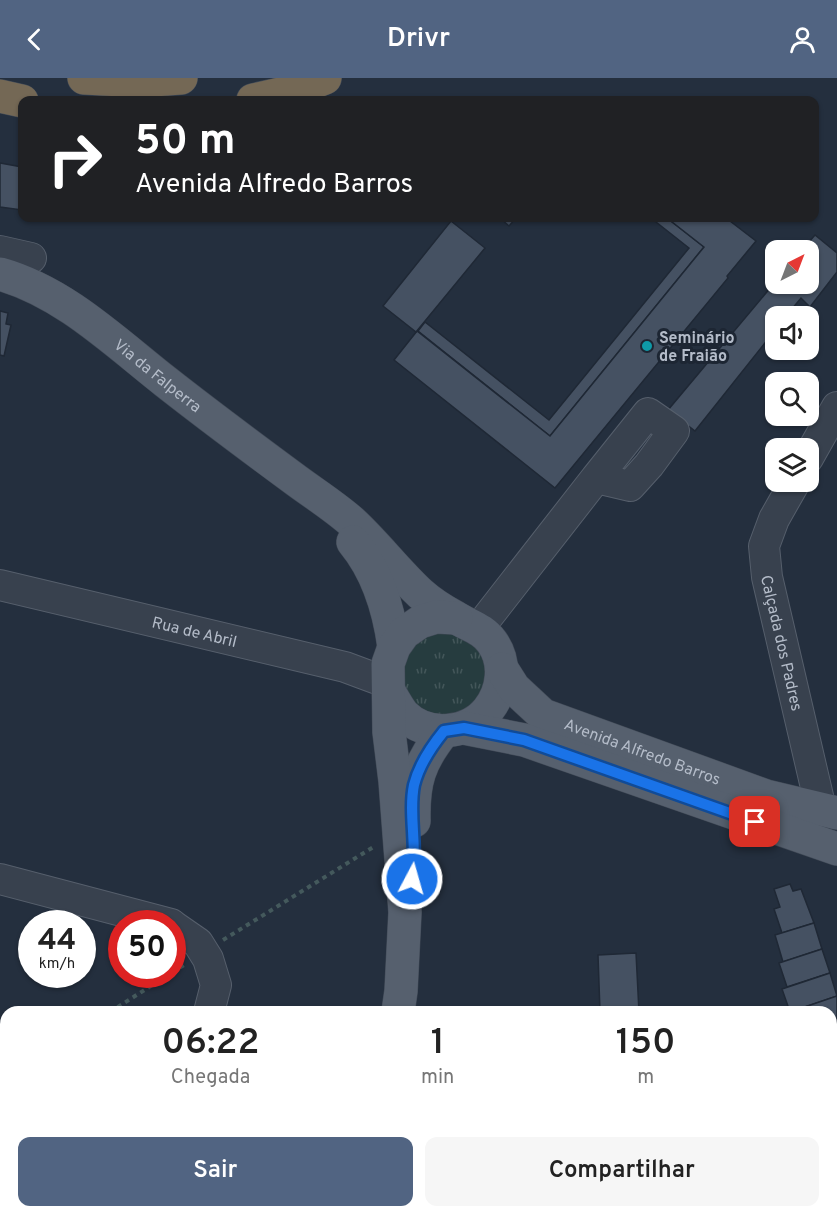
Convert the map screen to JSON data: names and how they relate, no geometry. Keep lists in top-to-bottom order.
{
  "streets": {
    "main road": ["Via da Falperra", "Avenida Alfredo Barros"],
    "street": ["Rua de Abril", "Calçada dos Padres"]
  },
  "crossings": [
    ["Via da Falperra", "Rua de Abril"],
    ["Via da Falperra", "Avenida Alfredo Barros"],
    ["Rua de Abril", "Avenida Alfredo Barros"],
    ["Calçada dos Padres", "Avenida Alfredo Barros"]
  ],
  "places": ["Seminário de Fraião"],
  "north": "top right",
  "page": {
    "header": "Drivr",
    "turn": ["50 m", "Avenida Alfredo Barros"],
    "speed": "44 km/h",
    "limit": "50",
    "eta": [
      "06:22",
      "Chegada",
      "1",
      "min",
      "150",
      "m"
    ],
    "buttons": ["Sair", "Compartilhar"]
  }
}
